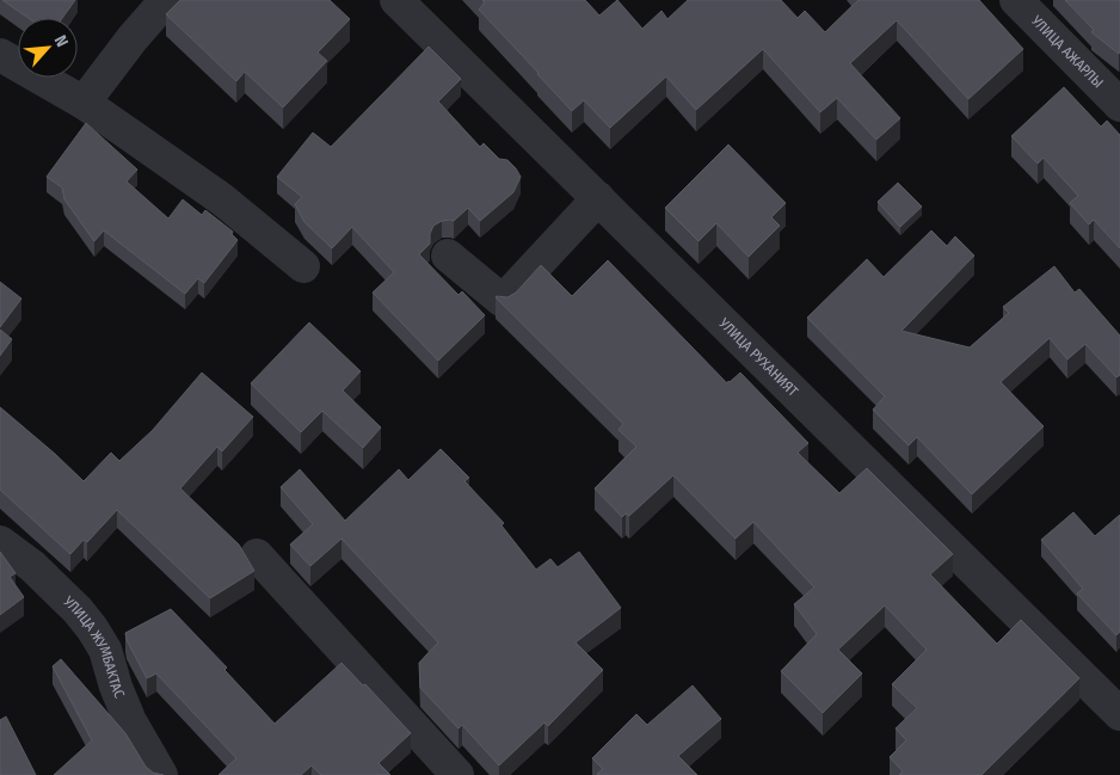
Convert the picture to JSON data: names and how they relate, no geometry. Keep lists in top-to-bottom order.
{
  "streets": {
    "street": ["УЛИЦА АЖАРЛЫ", "УЛИЦА РУХАНИЯТ", "УЛИЦА ЖУМБАКТАС"]
  },
  "north": "top right"
}
